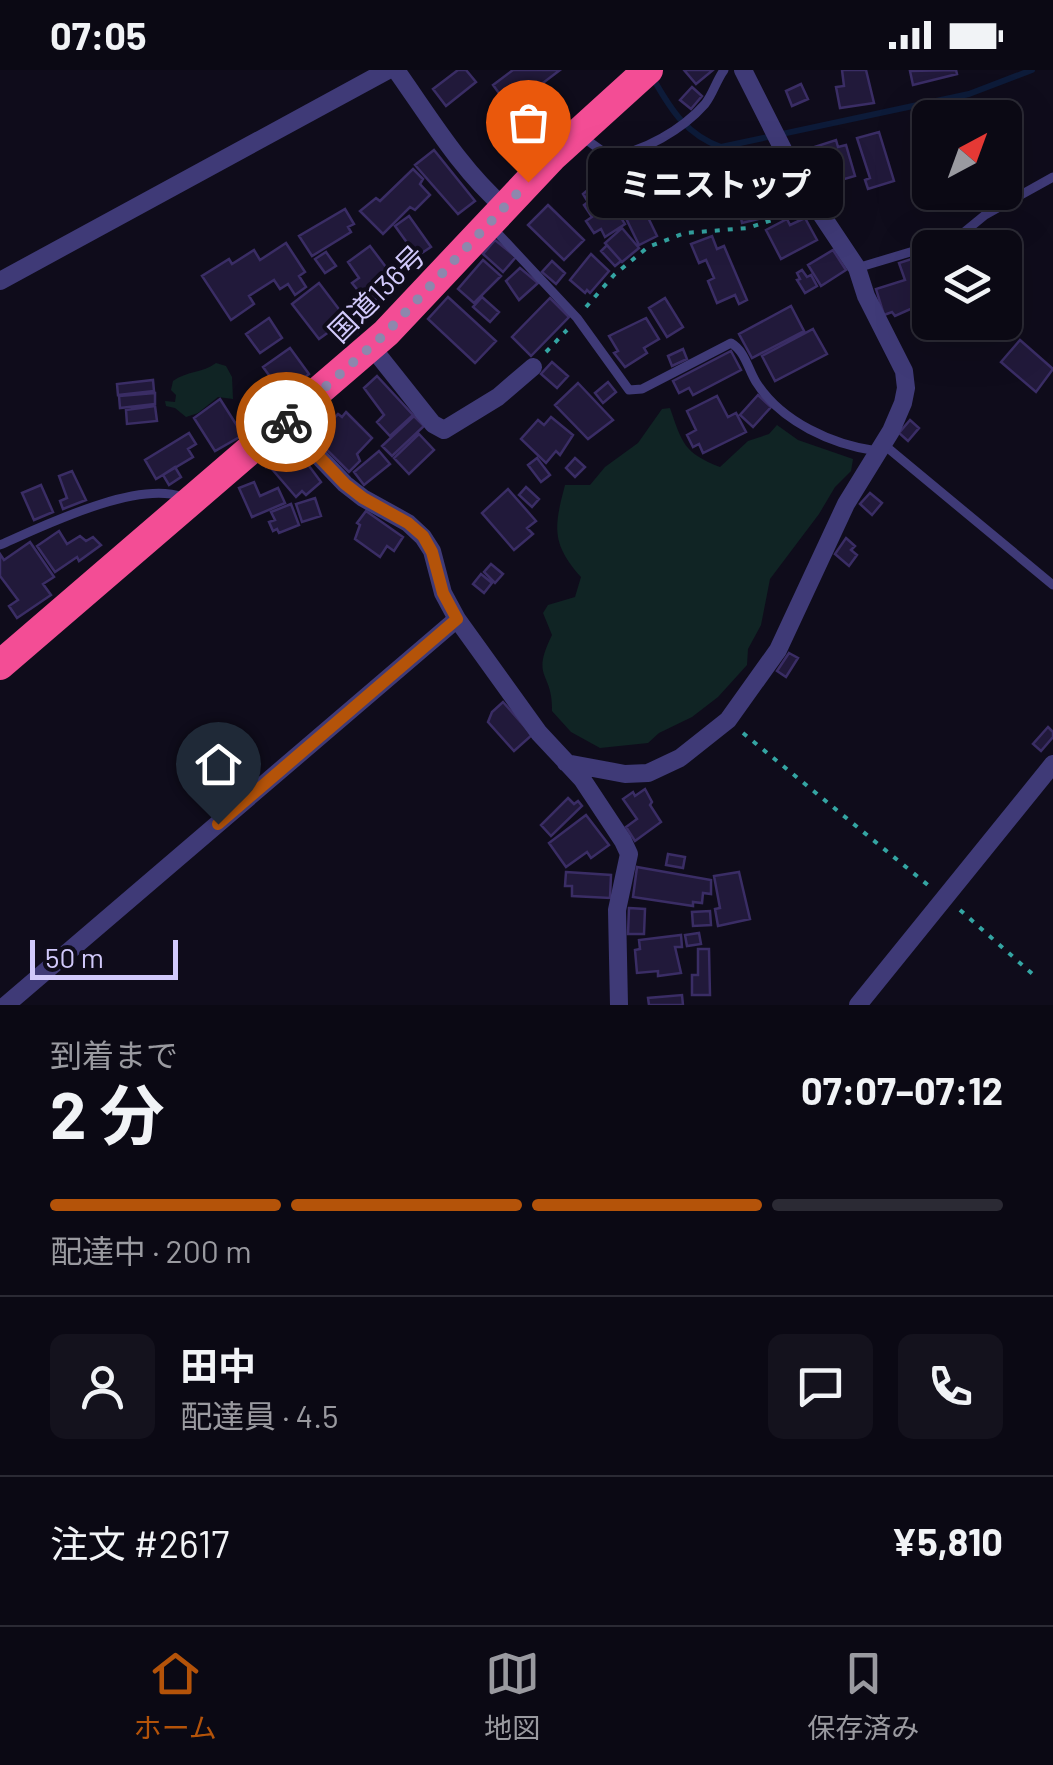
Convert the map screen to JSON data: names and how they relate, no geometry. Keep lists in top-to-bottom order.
{
  "streets": {
    "highway": ["国道136号"]
  },
  "places": ["ミニストップ"],
  "scale_bar": "50 m",
  "north": "top right",
  "page": {
    "status": "07:05",
    "bubble": "ミニストップ",
    "scale": "50 m",
    "heading": ["2 分", "到着まで", "07:07–07:12"],
    "panel": [
      "田中",
      "配達員 · 4.5",
      "注文 #2617",
      "¥5,810"
    ],
    "bar": "配達中 · 200 m",
    "tabs": ["ホーム", "地図", "保存済み"]
  }
}
